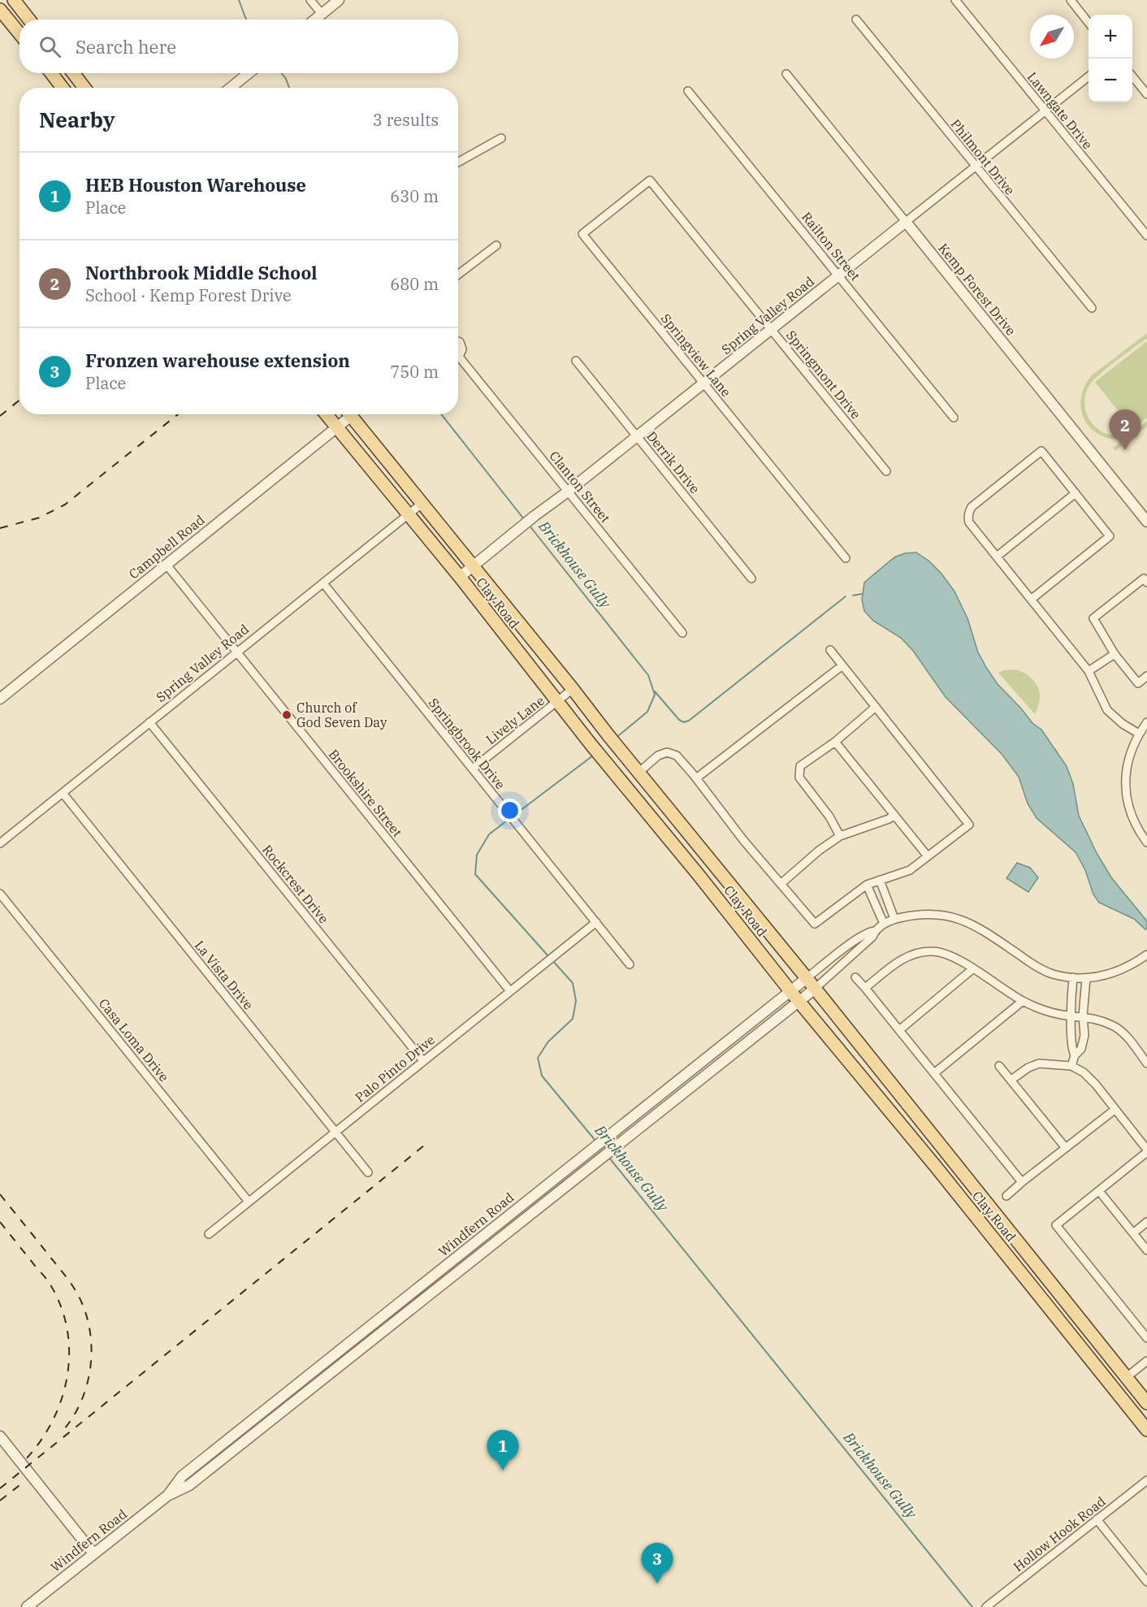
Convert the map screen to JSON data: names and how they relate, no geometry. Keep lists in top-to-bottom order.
{
  "streets": {
    "main road": ["Clay Road"],
    "street": [
      "Lawngate Drive",
      "Philmont Drive",
      "Railton Street",
      "Kemp Forest Drive",
      "Spring Valley Road",
      "Springview Lane",
      "Springmont Drive",
      "Derrik Drive",
      "Clanton Street",
      "Campbell Road",
      "Lively Lane",
      "Springbrook Drive",
      "Brookshire Street",
      "Rockcrest Drive",
      "La Vista Drive",
      "Casa Loma Drive",
      "Palo Pinto Drive",
      "Windfern Road",
      "Hollow Hook Road"
    ]
  },
  "crossings": [
    ["Lawngate Drive", "Spring Valley Road"],
    ["Philmont Drive", "Spring Valley Road"],
    ["Railton Street", "Spring Valley Road"],
    ["Kemp Forest Drive", "Spring Valley Road"],
    ["Spring Valley Road", "Springview Lane"],
    ["Spring Valley Road", "Springmont Drive"],
    ["Spring Valley Road", "Derrik Drive"],
    ["Spring Valley Road", "Clanton Street"],
    ["Spring Valley Road", "Clay Road"],
    ["Spring Valley Road", "Springbrook Drive"],
    ["Spring Valley Road", "Brookshire Street"],
    ["Spring Valley Road", "Rockcrest Drive"],
    ["Spring Valley Road", "La Vista Drive"],
    ["Springview Lane", "Springmont Drive"],
    ["Campbell Road", "Clay Road"],
    ["Campbell Road", "Brookshire Street"],
    ["Clay Road", "Lively Lane"],
    ["Clay Road", "Windfern Road"],
    ["Lively Lane", "Springbrook Drive"],
    ["Springbrook Drive", "Palo Pinto Drive"],
    ["Brookshire Street", "Palo Pinto Drive"],
    ["Rockcrest Drive", "Palo Pinto Drive"],
    ["La Vista Drive", "Palo Pinto Drive"],
    ["Casa Loma Drive", "Palo Pinto Drive"]
  ],
  "water": ["Brickhouse Gully"],
  "places": ["Church of God Seven Day"],
  "north": "bottom left",
  "page": {
    "map_buttons": ["+", "−"],
    "search": "Search here",
    "heading": ["Nearby", "3 results"],
    "list": [
      {
        "mark": "1",
        "name": "HEB Houston Warehouse",
        "note": "Place",
        "value": "630 m"
      },
      {
        "mark": "2",
        "name": "Northbrook Middle School",
        "note": "School · Kemp Forest Drive",
        "value": "680 m"
      },
      {
        "mark": "3",
        "name": "Fronzen warehouse extension",
        "note": "Place",
        "value": "750 m"
      }
    ],
    "pins": ["2", "1", "3"]
  }
}
